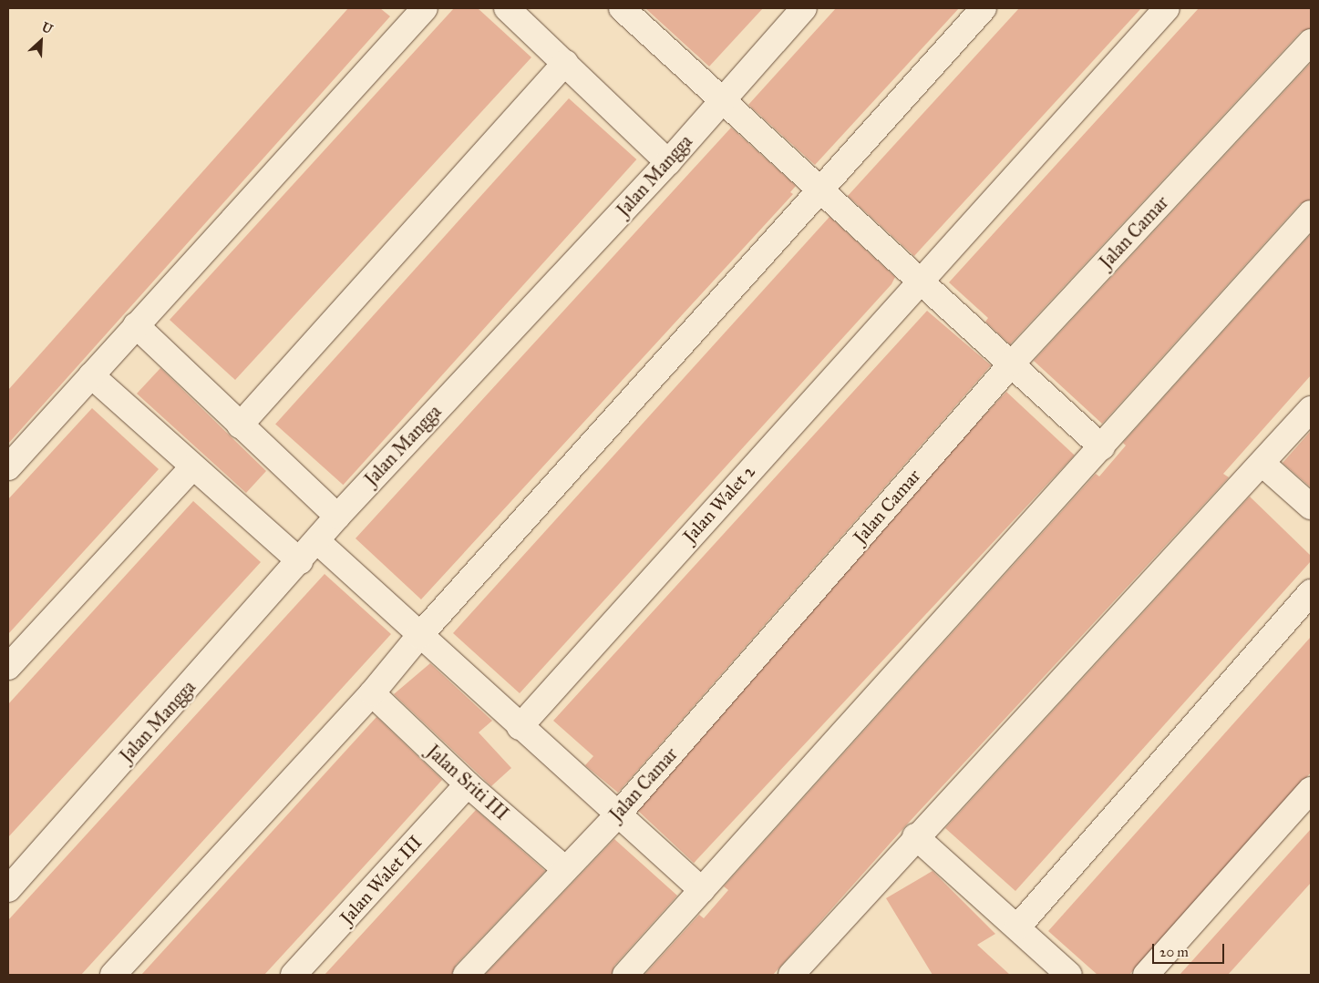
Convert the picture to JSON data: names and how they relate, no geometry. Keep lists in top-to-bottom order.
{
  "streets": {
    "street": [
      "Jalan Mangga",
      "Jalan Camar",
      "Jalan Walet 2",
      "Jalan Sriti III",
      "Jalan Walet III"
    ]
  },
  "crossings": [
    ["Jalan Camar", "Jalan Sriti III"],
    ["Jalan Sriti III", "Jalan Walet III"]
  ],
  "scale_bar": "20 m",
  "north": "top right"
}
